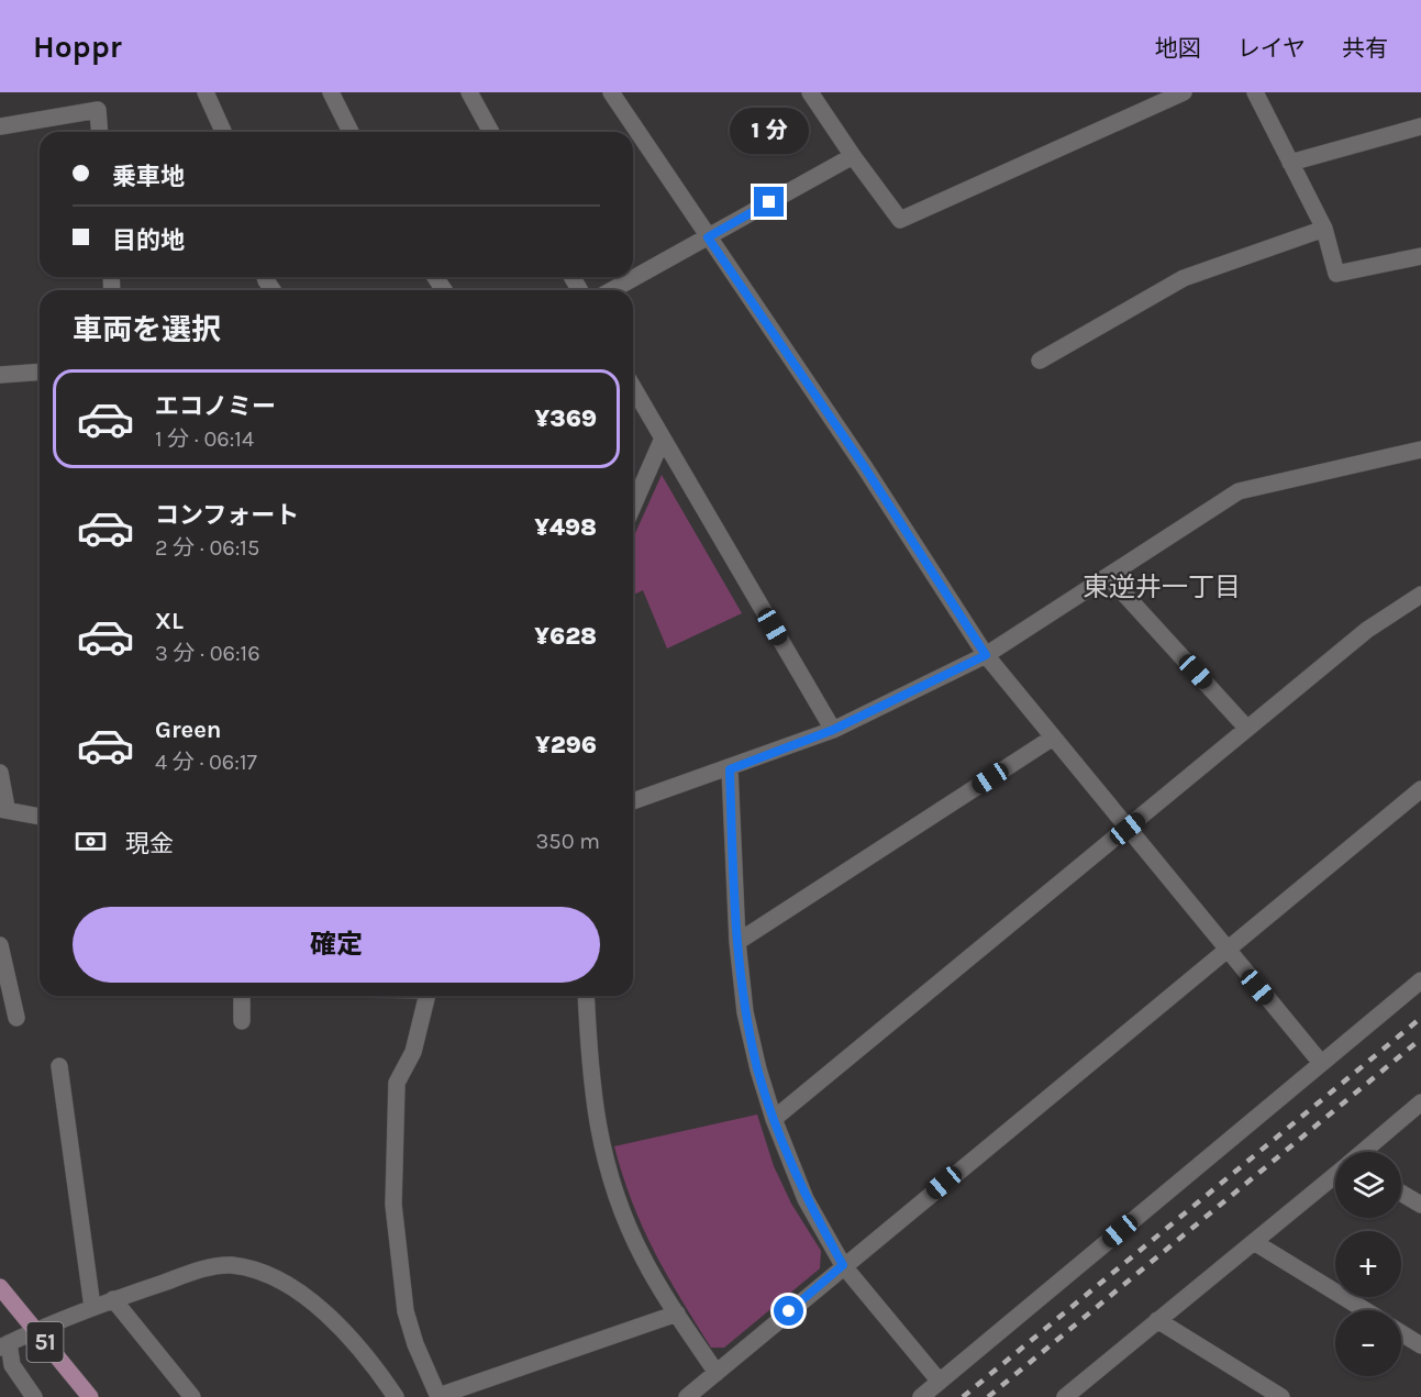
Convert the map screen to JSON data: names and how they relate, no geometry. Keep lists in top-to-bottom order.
{
  "streets": {
    "main road": ["51"]
  },
  "districts": ["東逆井一丁目"],
  "page": {
    "header": "Hoppr",
    "nav": ["地図", "レイヤ", "共有"],
    "bubble": "1 分",
    "banner": ["乗車地", "目的地"],
    "heading": "車両を選択",
    "list": [
      {
        "name": "エコノミー",
        "note": "1 分 · 06:14",
        "value": "¥369"
      },
      {
        "name": "コンフォート",
        "note": "2 分 · 06:15",
        "value": "¥498"
      },
      {
        "name": "XL",
        "note": "3 分 · 06:16",
        "value": "¥628"
      },
      {
        "name": "Green",
        "note": "4 分 · 06:17",
        "value": "¥296"
      }
    ],
    "pay": ["現金", "350 m"],
    "buttons": "確定",
    "map_buttons": ["+", "−"]
  }
}
